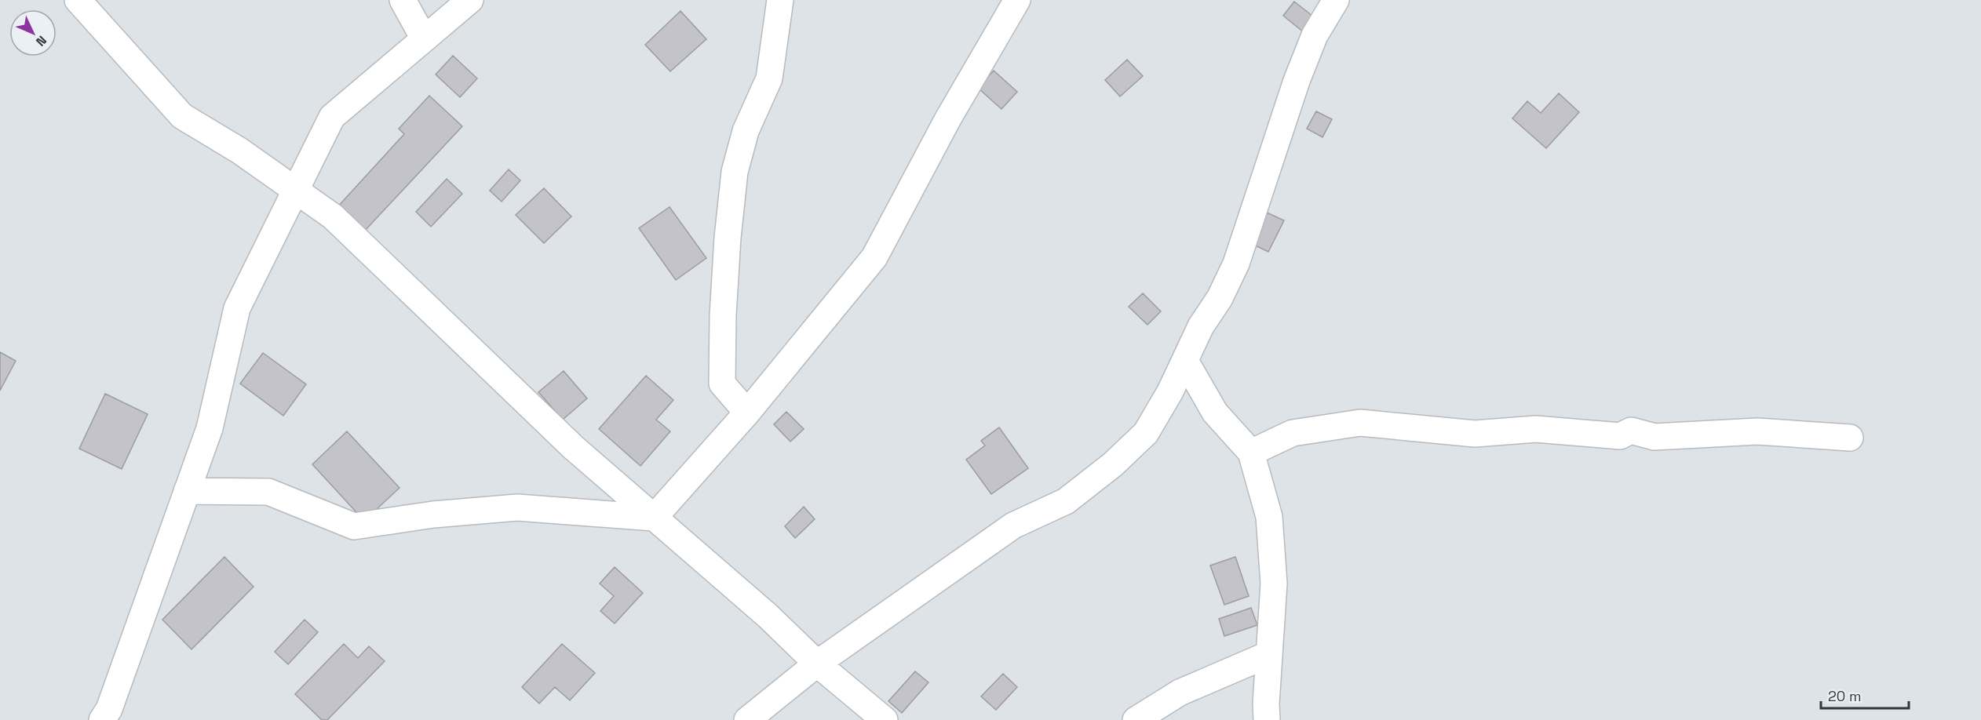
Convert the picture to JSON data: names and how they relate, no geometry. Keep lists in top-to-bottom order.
{
  "scale_bar": "20 m",
  "north": "bottom right"
}
